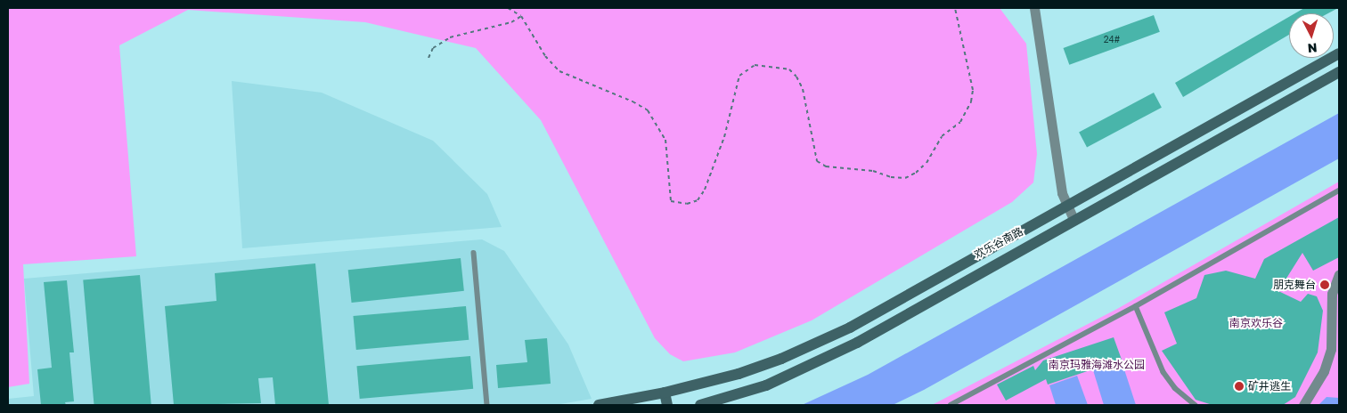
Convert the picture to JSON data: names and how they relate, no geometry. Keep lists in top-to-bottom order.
{
  "streets": {
    "street": ["欢乐谷南路"]
  },
  "parks": ["南京欢乐谷", "南京玛雅海滩水公园"],
  "places": ["朋克舞台", "矿井逃生"],
  "house_numbers": ["24#"],
  "north": "bottom"
}
